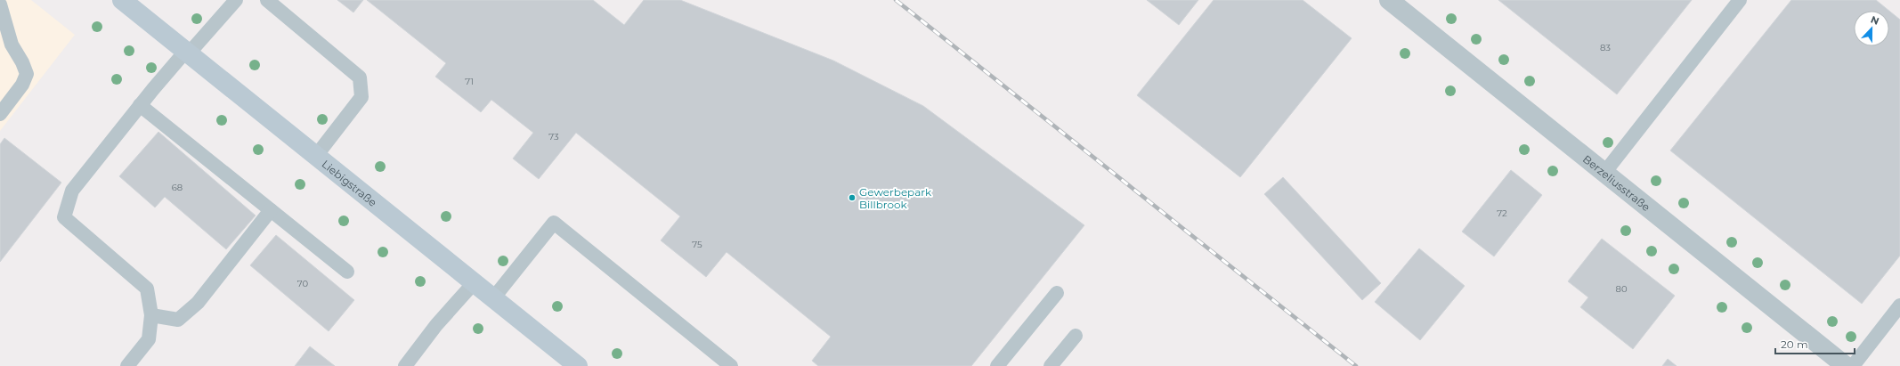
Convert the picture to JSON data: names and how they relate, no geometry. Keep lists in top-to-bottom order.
{
  "streets": {
    "main road": ["Liebigstraße"],
    "street": ["Berzeliusstraße"]
  },
  "places": ["Gewerbepark Billbrook"],
  "house_numbers": [
    "83",
    "71",
    "73",
    "68",
    "72",
    "75",
    "70",
    "80"
  ],
  "scale_bar": "20 m",
  "north": "top"
}
